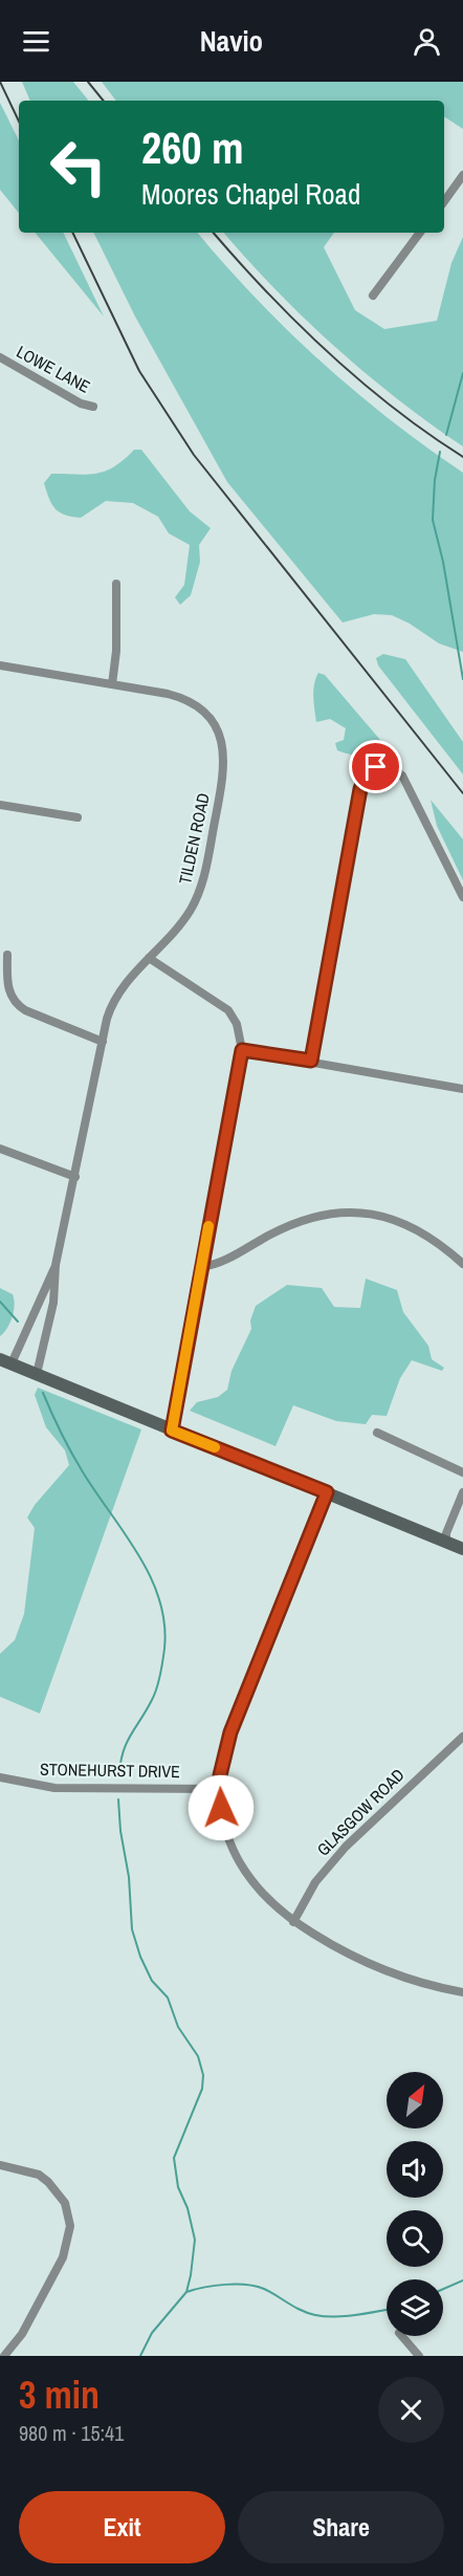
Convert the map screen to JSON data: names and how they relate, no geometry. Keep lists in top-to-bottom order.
{
  "streets": {
    "street": [
      "LOWE LANE",
      "TILDEN ROAD",
      "STONEHURST DRIVE",
      "GLASGOW ROAD"
    ]
  },
  "north": "top right",
  "page": {
    "header": "Navio",
    "turn": ["260 m", "Moores Chapel Road"],
    "heading": ["3 min", "980 m · 15:41"],
    "buttons": ["Exit", "Share"]
  }
}
